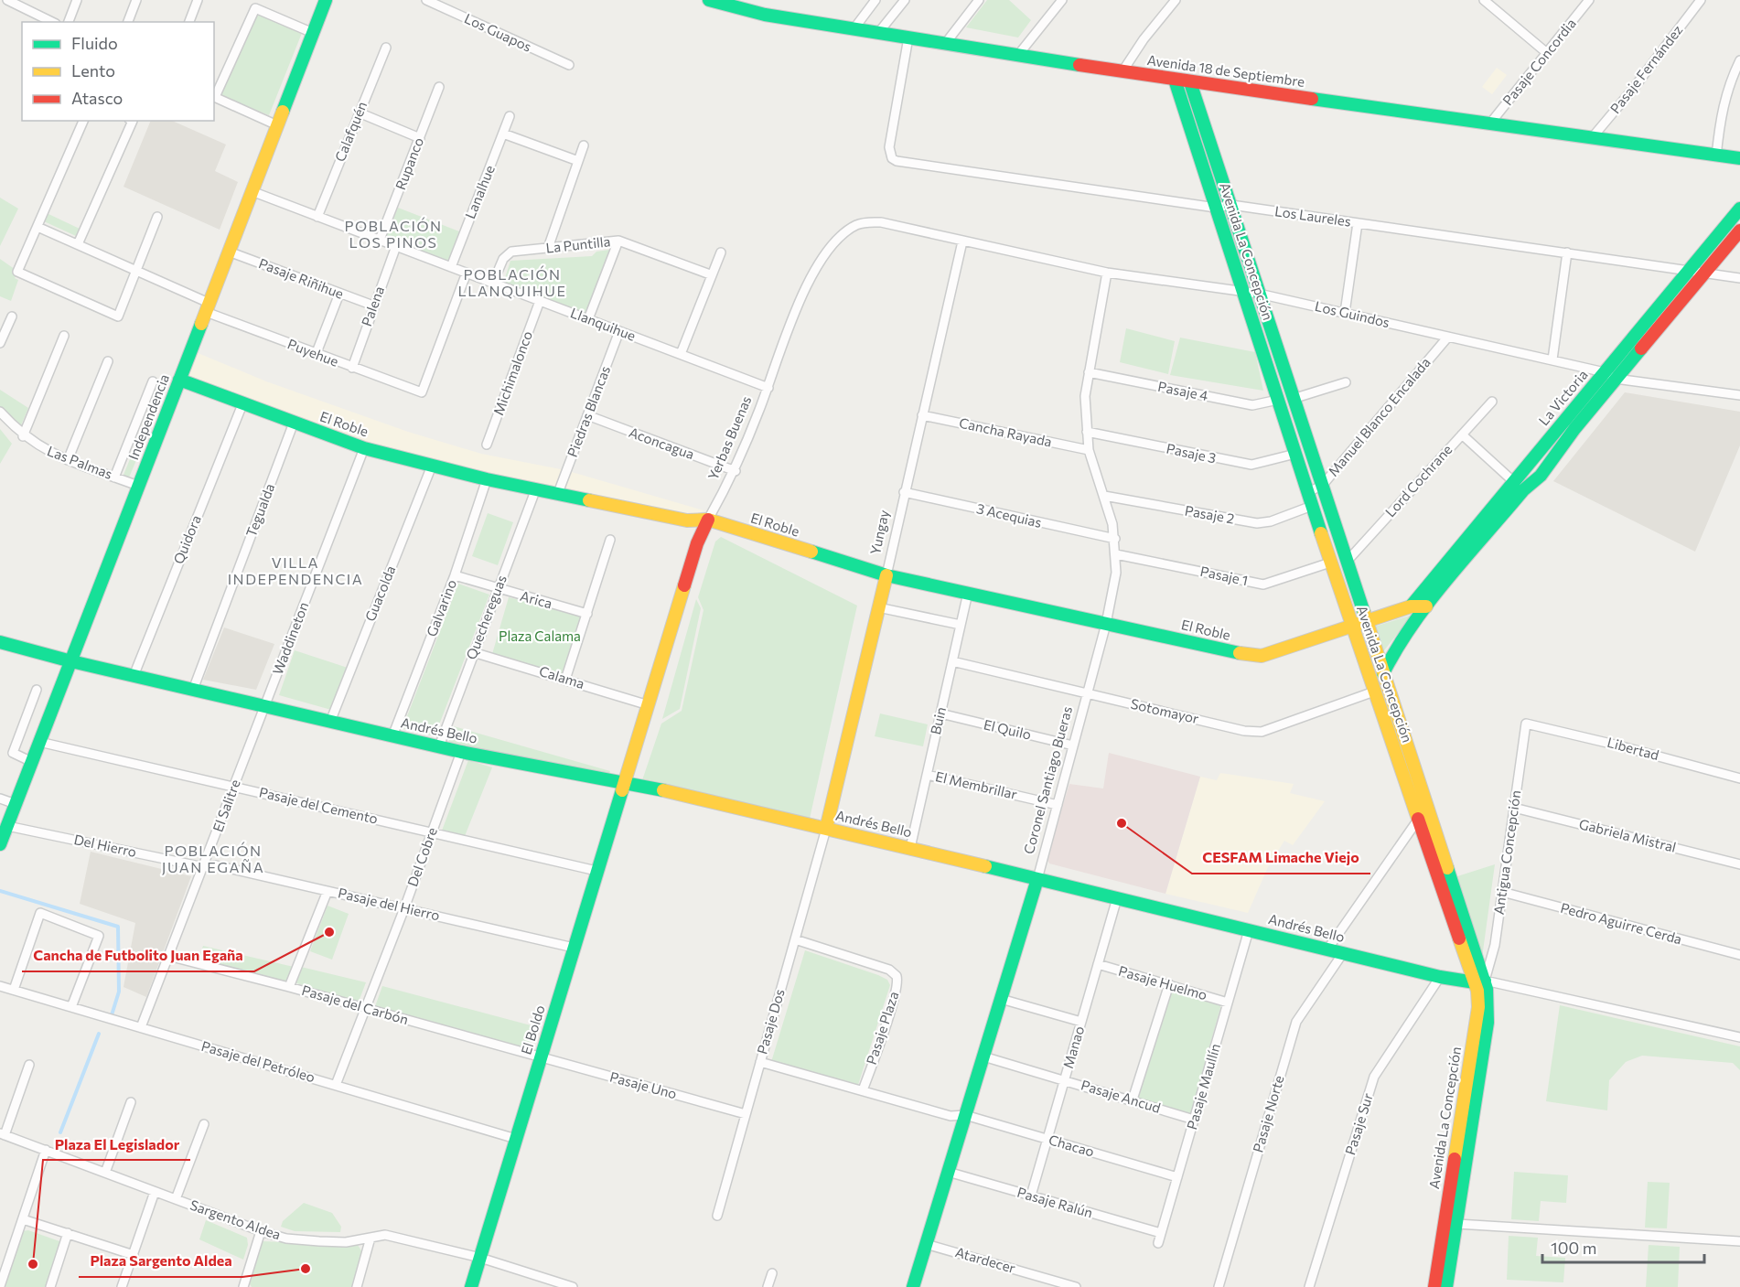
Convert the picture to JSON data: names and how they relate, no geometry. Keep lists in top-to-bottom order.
{
  "streets": {
    "street": [
      "Los Guapos",
      "Pasaje Concordia",
      "Pasaje Fernández",
      "Avenida 18 de Septiembre",
      "Calafquén",
      "Rupanco",
      "Lanalhue",
      "Los Laureles",
      "La Puntilla",
      "Avenida La Concepción",
      "Pasaje Riñihue",
      "Palena",
      "Los Guindos",
      "Llanquihue",
      "Puyehue",
      "Michimalonco",
      "Pasaje 4",
      "La Victoria",
      "Piedras Blancas",
      "Independencia",
      "Manuel Blanco Encalada",
      "El Roble",
      "Cancha Rayada",
      "Yerbas Buenas",
      "Aconcagua",
      "Pasaje 3",
      "Las Palmas",
      "Lord Cochrane",
      "Tegualda",
      "Pasaje 2",
      "3 Acequias",
      "Yungay",
      "Quidora",
      "Pasaje 1",
      "Guacolda",
      "Arica",
      "Galvarino",
      "Quechereguas",
      "Waddineton",
      "Calama",
      "Sotomayor",
      "Buin",
      "El Quilo",
      "Andrés Bello",
      "Libertad",
      "Coronel Santiago Bueras",
      "El Membrillar",
      "El Salitre",
      "Pasaje del Cemento",
      "Gabriela Mistral",
      "Del Hierro",
      "Antigua Concepción",
      "Del Cobre",
      "Pasaje del Hierro",
      "Pedro Aguirre Cerda",
      "Pasaje Huelmo",
      "Pasaje del Carbón",
      "Pasaje Dos",
      "Pasaje Plaza",
      "El Boldo",
      "Manao",
      "Pasaje del Petróleo",
      "Pasaje Uno",
      "Pasaje Maullín",
      "Pasaje Ancud",
      "Pasaje Norte",
      "Pasaje Sur",
      "Chacao",
      "Pasaje Ralún",
      "Sargento Aldea",
      "Atardecer"
    ]
  },
  "crossings": [
    ["Pasaje Concordia", "Avenida 18 de Septiembre"],
    ["Pasaje Fernández", "Avenida 18 de Septiembre"],
    ["Avenida 18 de Septiembre", "Los Laureles"],
    ["Avenida 18 de Septiembre", "Avenida La Concepción"],
    ["Calafquén", "Llanquihue"],
    ["Rupanco", "Llanquihue"],
    ["Lanalhue", "Llanquihue"],
    ["Los Laureles", "Avenida La Concepción"],
    ["Los Laureles", "La Victoria"],
    ["La Puntilla", "Llanquihue"],
    ["Avenida La Concepción", "Los Guindos"],
    ["Avenida La Concepción", "Pasaje 4"],
    ["Avenida La Concepción", "La Victoria"],
    ["Avenida La Concepción", "Manuel Blanco Encalada"],
    ["Avenida La Concepción", "El Roble"],
    ["Avenida La Concepción", "Pasaje 3"],
    ["Avenida La Concepción", "Lord Cochrane"],
    ["Avenida La Concepción", "Pasaje 2"],
    ["Avenida La Concepción", "Pasaje 1"],
    ["Avenida La Concepción", "Sotomayor"],
    ["Avenida La Concepción", "Andrés Bello"],
    ["Avenida La Concepción", "Antigua Concepción"],
    ["Pasaje Riñihue", "Palena"],
    ["Pasaje Riñihue", "Independencia"],
    ["Palena", "Llanquihue"],
    ["Palena", "Puyehue"],
    ["Los Guindos", "La Victoria"],
    ["Los Guindos", "Manuel Blanco Encalada"],
    ["Los Guindos", "Yerbas Buenas"],
    ["Los Guindos", "Yungay"],
    ["Los Guindos", "Coronel Santiago Bueras"],
    ["Llanquihue", "Puyehue"],
    ["Llanquihue", "Michimalonco"],
    ["Llanquihue", "Piedras Blancas"],
    ["Llanquihue", "Independencia"],
    ["Llanquihue", "Yerbas Buenas"],
    ["Puyehue", "Independencia"],
    ["Pasaje 4", "Coronel Santiago Bueras"],
    ["Piedras Blancas", "El Roble"],
    ["Piedras Blancas", "Aconcagua"],
    ["Independencia", "El Roble"],
    ["Independencia", "Las Palmas"],
    ["Independencia", "Andrés Bello"],
    ["Independencia", "Pasaje del Cemento"],
    ["Independencia", "Del Hierro"],
    ["El Roble", "Yerbas Buenas"],
    ["El Roble", "Tegualda"],
    ["El Roble", "Yungay"],
    ["El Roble", "Quidora"],
    ["El Roble", "Guacolda"],
    ["El Roble", "Galvarino"],
    ["El Roble", "Quechereguas"],
    ["El Roble", "Waddineton"],
    ["El Roble", "Buin"],
    ["El Roble", "Coronel Santiago Bueras"],
    ["Cancha Rayada", "Yungay"],
    ["Cancha Rayada", "Coronel Santiago Bueras"],
    ["Yerbas Buenas", "Aconcagua"],
    ["Yerbas Buenas", "Yungay"],
    ["Yerbas Buenas", "Calama"],
    ["Yerbas Buenas", "Andrés Bello"],
    ["Yerbas Buenas", "El Boldo"],
    ["Pasaje 3", "Coronel Santiago Bueras"],
    ["Tegualda", "Andrés Bello"],
    ["Pasaje 2", "Coronel Santiago Bueras"],
    ["3 Acequias", "Yungay"],
    ["3 Acequias", "Coronel Santiago Bueras"],
    ["Yungay", "Andrés Bello"],
    ["Yungay", "Pasaje Dos"],
    ["Quidora", "Andrés Bello"],
    ["Pasaje 1", "Coronel Santiago Bueras"],
    ["Guacolda", "Andrés Bello"],
    ["Arica", "Galvarino"],
    ["Arica", "Quechereguas"],
    ["Galvarino", "Andrés Bello"],
    ["Quechereguas", "Calama"],
    ["Quechereguas", "Andrés Bello"],
    ["Waddineton", "Andrés Bello"],
    ["Waddineton", "El Salitre"],
    ["Sotomayor", "Buin"],
    ["Sotomayor", "Coronel Santiago Bueras"],
    ["Buin", "El Quilo"],
    ["Buin", "Andrés Bello"],
    ["Buin", "El Membrillar"],
    ["El Quilo", "Coronel Santiago Bueras"],
    ["Andrés Bello", "Coronel Santiago Bueras"],
    ["Andrés Bello", "El Salitre"],
    ["Andrés Bello", "Antigua Concepción"],
    ["Andrés Bello", "Del Cobre"],
    ["Andrés Bello", "Pasaje Dos"],
    ["Andrés Bello", "El Boldo"],
    ["Andrés Bello", "Manao"],
    ["Andrés Bello", "Pasaje Maullín"],
    ["Andrés Bello", "Pasaje Norte"],
    ["Andrés Bello", "Pasaje Sur"],
    ["Libertad", "Antigua Concepción"],
    ["Coronel Santiago Bueras", "El Membrillar"],
    ["Coronel Santiago Bueras", "Pasaje Ancud"],
    ["Coronel Santiago Bueras", "Chacao"],
    ["Coronel Santiago Bueras", "Pasaje Ralún"],
    ["Coronel Santiago Bueras", "Atardecer"],
    ["El Salitre", "Pasaje del Cemento"],
    ["El Salitre", "Del Hierro"],
    ["El Salitre", "Pasaje del Hierro"],
    ["El Salitre", "Pasaje del Carbón"],
    ["El Salitre", "Pasaje del Petróleo"],
    ["Pasaje del Cemento", "Del Cobre"],
    ["Pasaje del Cemento", "El Boldo"],
    ["Gabriela Mistral", "Antigua Concepción"],
    ["Del Hierro", "Pasaje del Hierro"],
    ["Antigua Concepción", "Pedro Aguirre Cerda"],
    ["Del Cobre", "Pasaje del Hierro"],
    ["Del Cobre", "Pasaje del Carbón"],
    ["Del Cobre", "Pasaje del Petróleo"],
    ["Pasaje del Hierro", "El Boldo"],
    ["Pasaje Huelmo", "Manao"],
    ["Pasaje Huelmo", "Pasaje Maullín"],
    ["Pasaje del Carbón", "El Boldo"],
    ["Pasaje del Carbón", "Pasaje Uno"],
    ["Pasaje Dos", "Pasaje Plaza"],
    ["Pasaje Dos", "Pasaje Uno"],
    ["El Boldo", "Pasaje del Petróleo"],
    ["El Boldo", "Pasaje Uno"],
    ["El Boldo", "Sargento Aldea"],
    ["Manao", "Pasaje Ancud"],
    ["Manao", "Chacao"],
    ["Manao", "Pasaje Ralún"],
    ["Pasaje Maullín", "Pasaje Ancud"],
    ["Pasaje Maullín", "Chacao"],
    ["Pasaje Maullín", "Pasaje Ralún"]
  ],
  "districts": [
    "POBLACIÓN LOS PINOS",
    "POBLACIÓN LLANQUIHUE",
    "VILLA INDEPENDENCIA",
    "POBLACIÓN JUAN EGAÑA"
  ],
  "parks": ["Plaza Calama"],
  "places": [
    "CESFAM Limache Viejo",
    "Cancha de Futbolito Juan Egaña",
    "Plaza El Legislador",
    "Plaza Sargento Aldea"
  ],
  "legend": ["Fluido", "Lento", "Atasco"],
  "scale_bar": "100 m"
}
